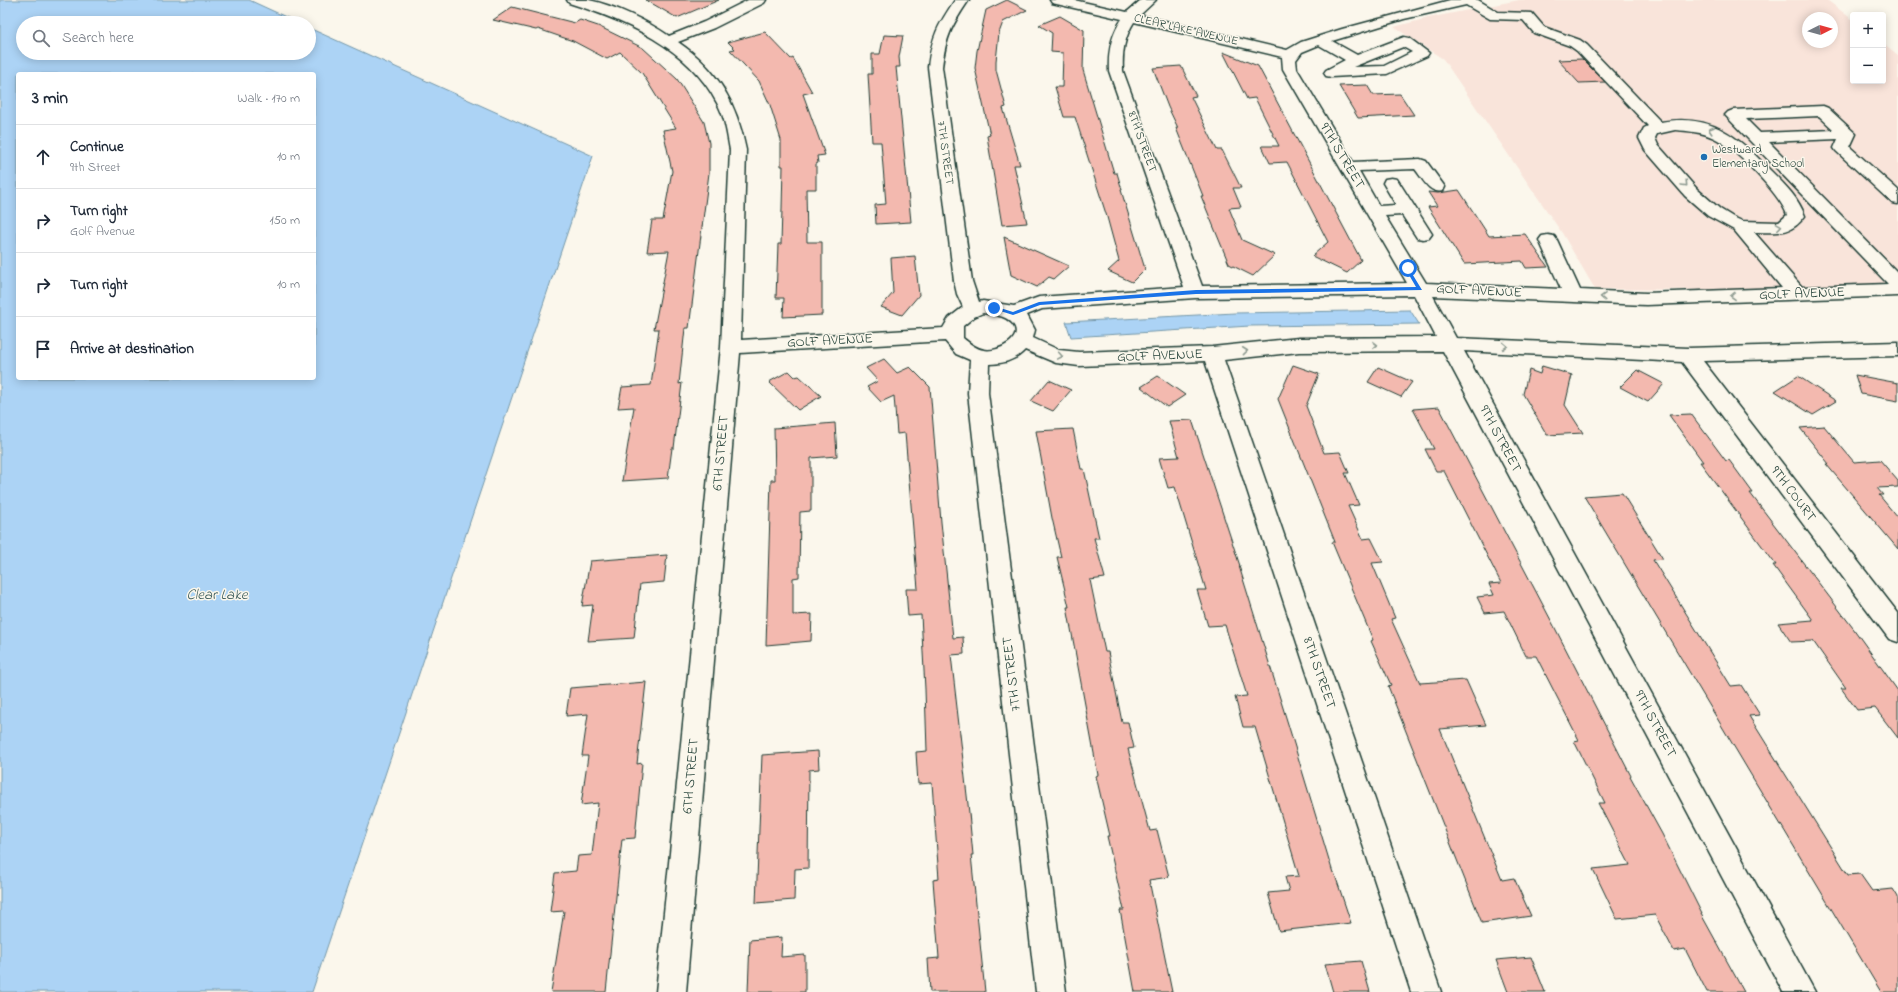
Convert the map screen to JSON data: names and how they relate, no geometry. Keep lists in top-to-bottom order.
{
  "streets": {
    "street": [
      "CLEAR LAKE AVENUE",
      "8TH STREET",
      "7TH STREET",
      "9TH STREET",
      "GOLF AVENUE",
      "6TH STREET",
      "9TH COURT"
    ]
  },
  "crossings": [
    ["CLEAR LAKE AVENUE", "8TH STREET"],
    ["CLEAR LAKE AVENUE", "9TH STREET"],
    ["8TH STREET", "GOLF AVENUE"],
    ["7TH STREET", "GOLF AVENUE"],
    ["9TH STREET", "GOLF AVENUE"],
    ["GOLF AVENUE", "6TH STREET"],
    ["GOLF AVENUE", "9TH COURT"]
  ],
  "water": ["Clear Lake"],
  "places": ["Westward Elementary School"],
  "north": "right",
  "page": {
    "map_buttons": ["+", "−"],
    "search": "Search here",
    "heading": ["3 min", "Walk · 170 m"],
    "list": [
      ["Continue", "9th Street", "10 m"],
      ["Turn right", "Golf Avenue", "150 m"],
      ["Turn right", "10 m"],
      "Arrive at destination"
    ]
  }
}
